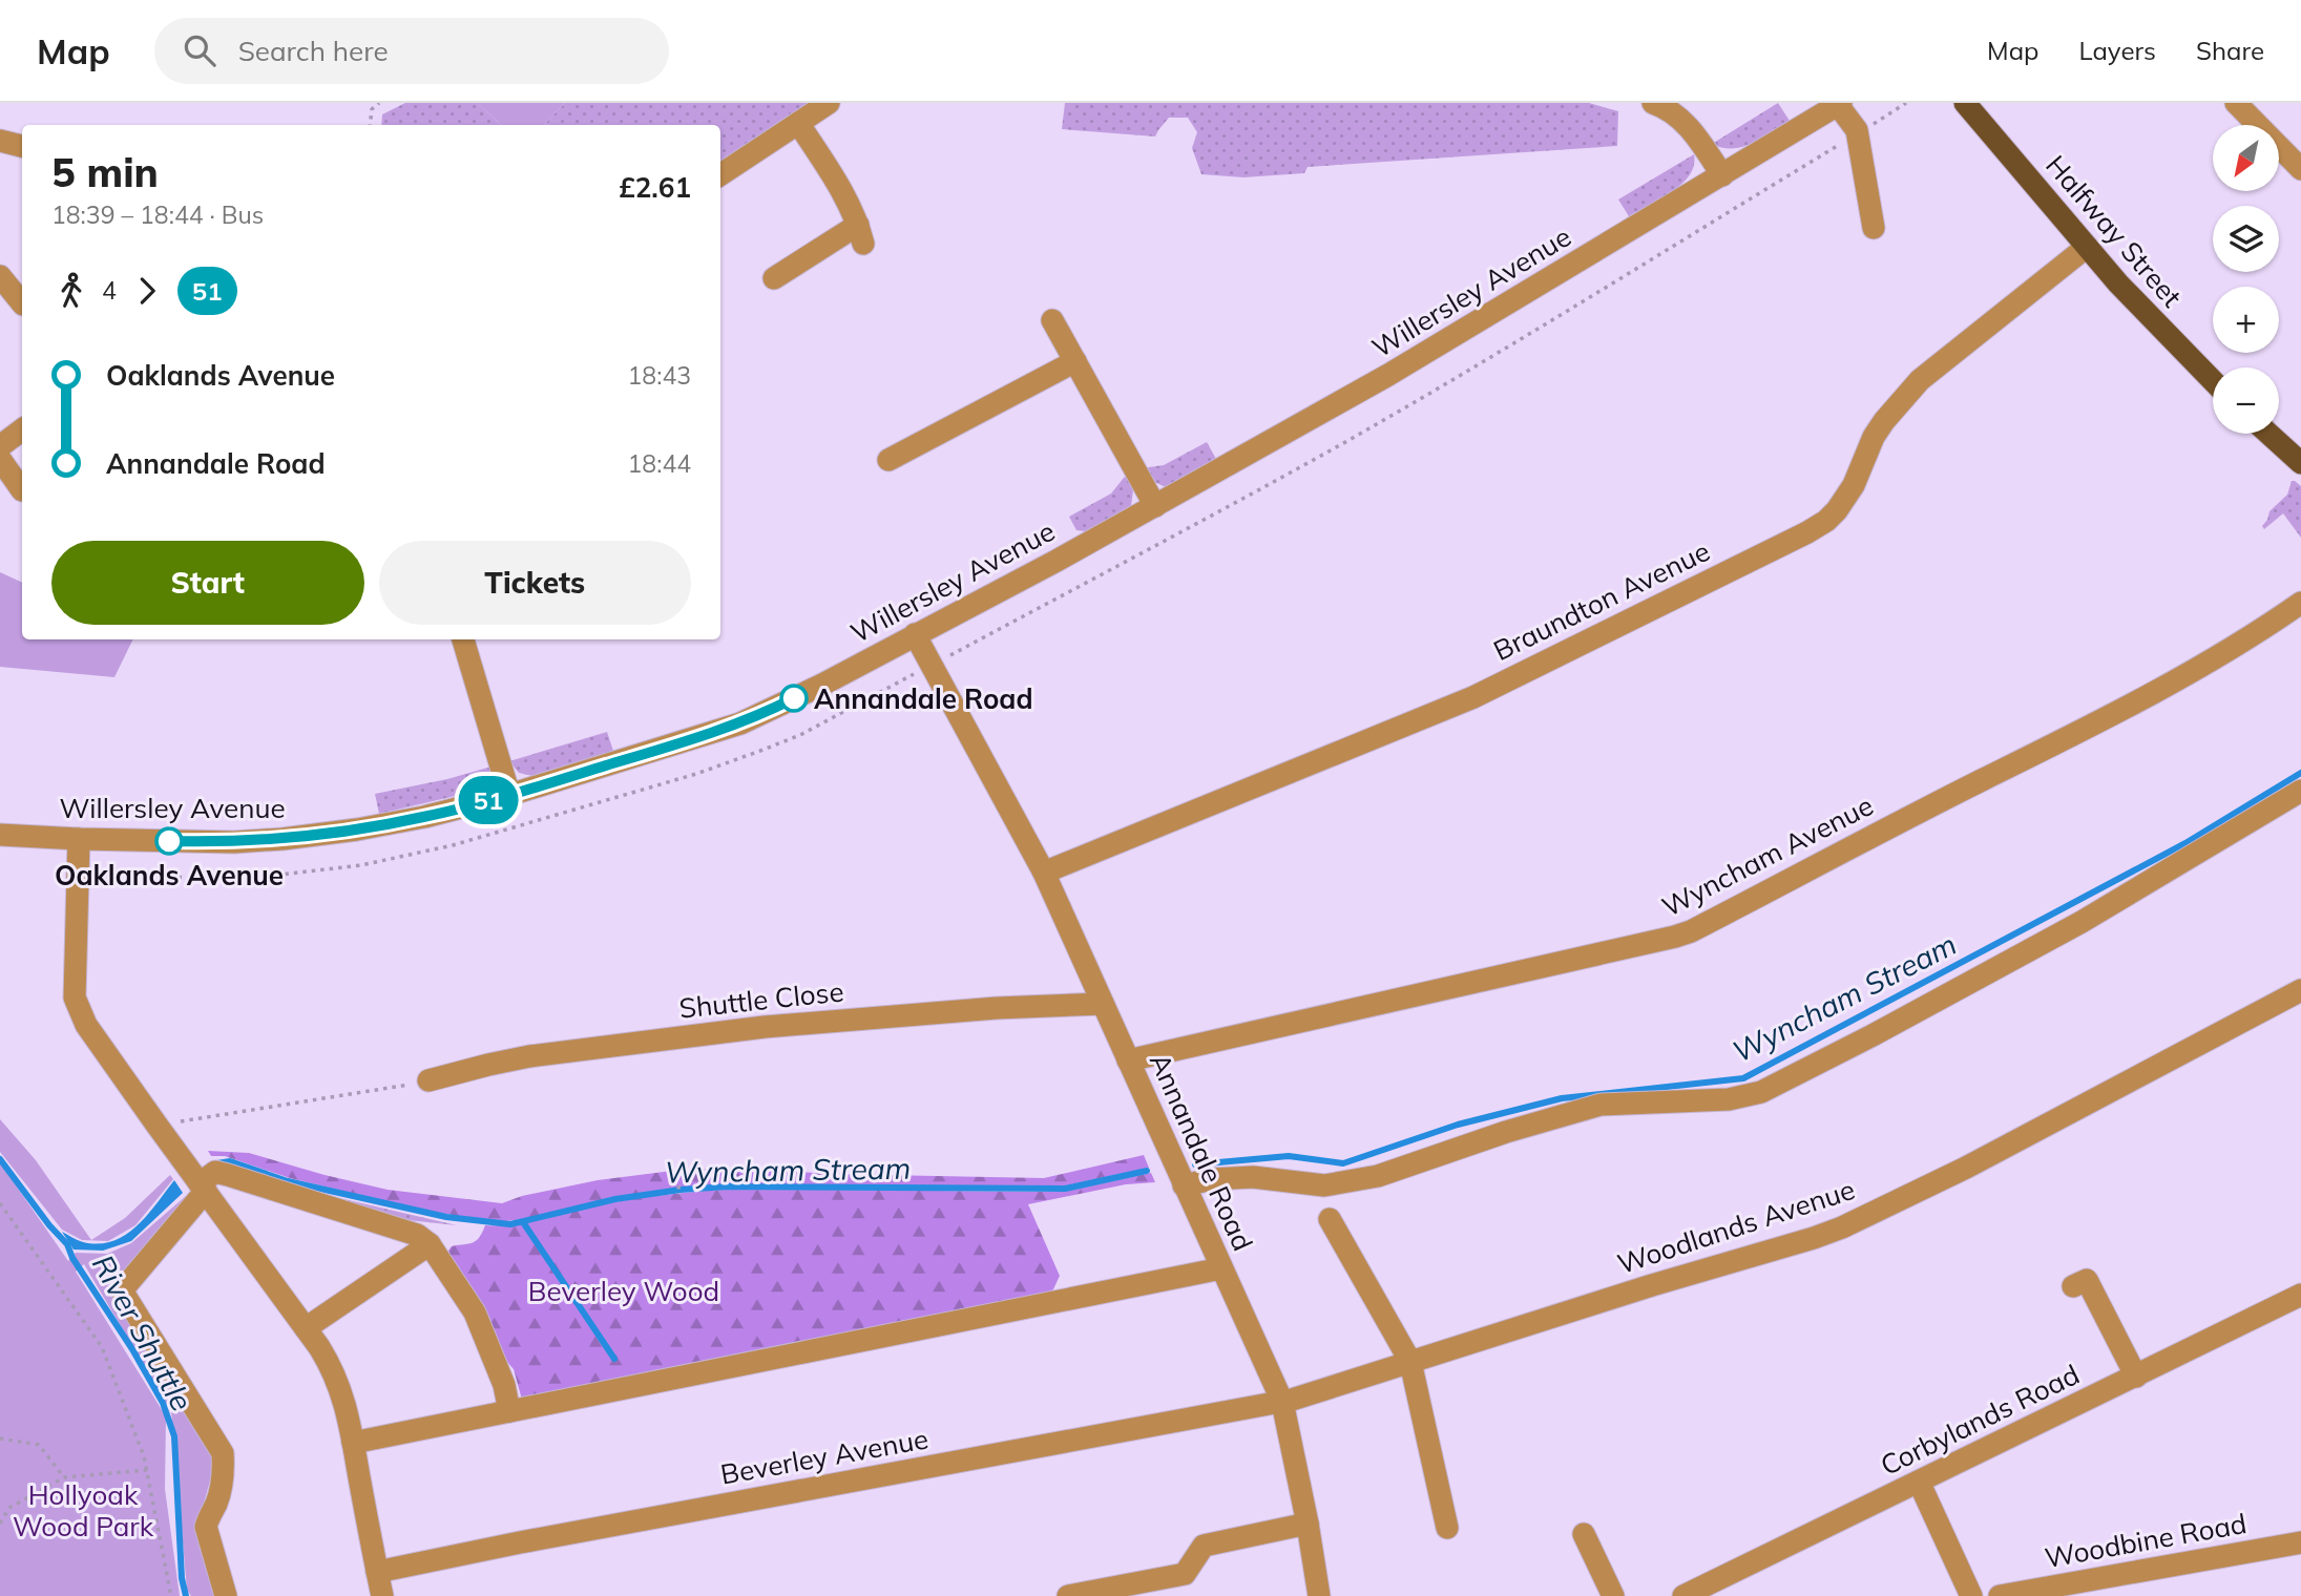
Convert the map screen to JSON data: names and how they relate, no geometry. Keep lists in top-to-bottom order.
{
  "streets": {
    "main road": ["Halfway Street"],
    "street": [
      "Willersley Avenue",
      "Braundton Avenue",
      "Wyncham Avenue",
      "Shuttle Close",
      "Annandale Road",
      "Woodlands Avenue",
      "Corbylands Road",
      "Beverley Avenue",
      "Woodbine Road"
    ]
  },
  "crossings": [
    ["Halfway Street", "Braundton Avenue"],
    ["Willersley Avenue", "Annandale Road"],
    ["Braundton Avenue", "Annandale Road"],
    ["Wyncham Avenue", "Annandale Road"],
    ["Shuttle Close", "Annandale Road"],
    ["Annandale Road", "Woodlands Avenue"],
    ["Annandale Road", "Beverley Avenue"],
    ["Woodlands Avenue", "Beverley Avenue"]
  ],
  "water": ["Wyncham Stream", "River Shuttle"],
  "parks": ["Beverley Wood", "Hollyoak Wood Park"],
  "places": ["Annandale Road", "Oaklands Avenue"],
  "lines": ["bus line 51"],
  "north": "bottom left",
  "page": {
    "header": "Map",
    "search": "Search here",
    "nav": ["Map", "Layers", "Share"],
    "on_map": "51",
    "map_buttons": ["+", "−"],
    "heading": ["5 min", "18:39 – 18:44 · Bus", "£2.61"],
    "legs": ["4", "51"],
    "list": [
      {
        "name": "Oaklands Avenue",
        "value": "18:43"
      },
      {
        "name": "Annandale Road",
        "value": "18:44"
      }
    ],
    "buttons": ["Start", "Tickets"]
  }
}
